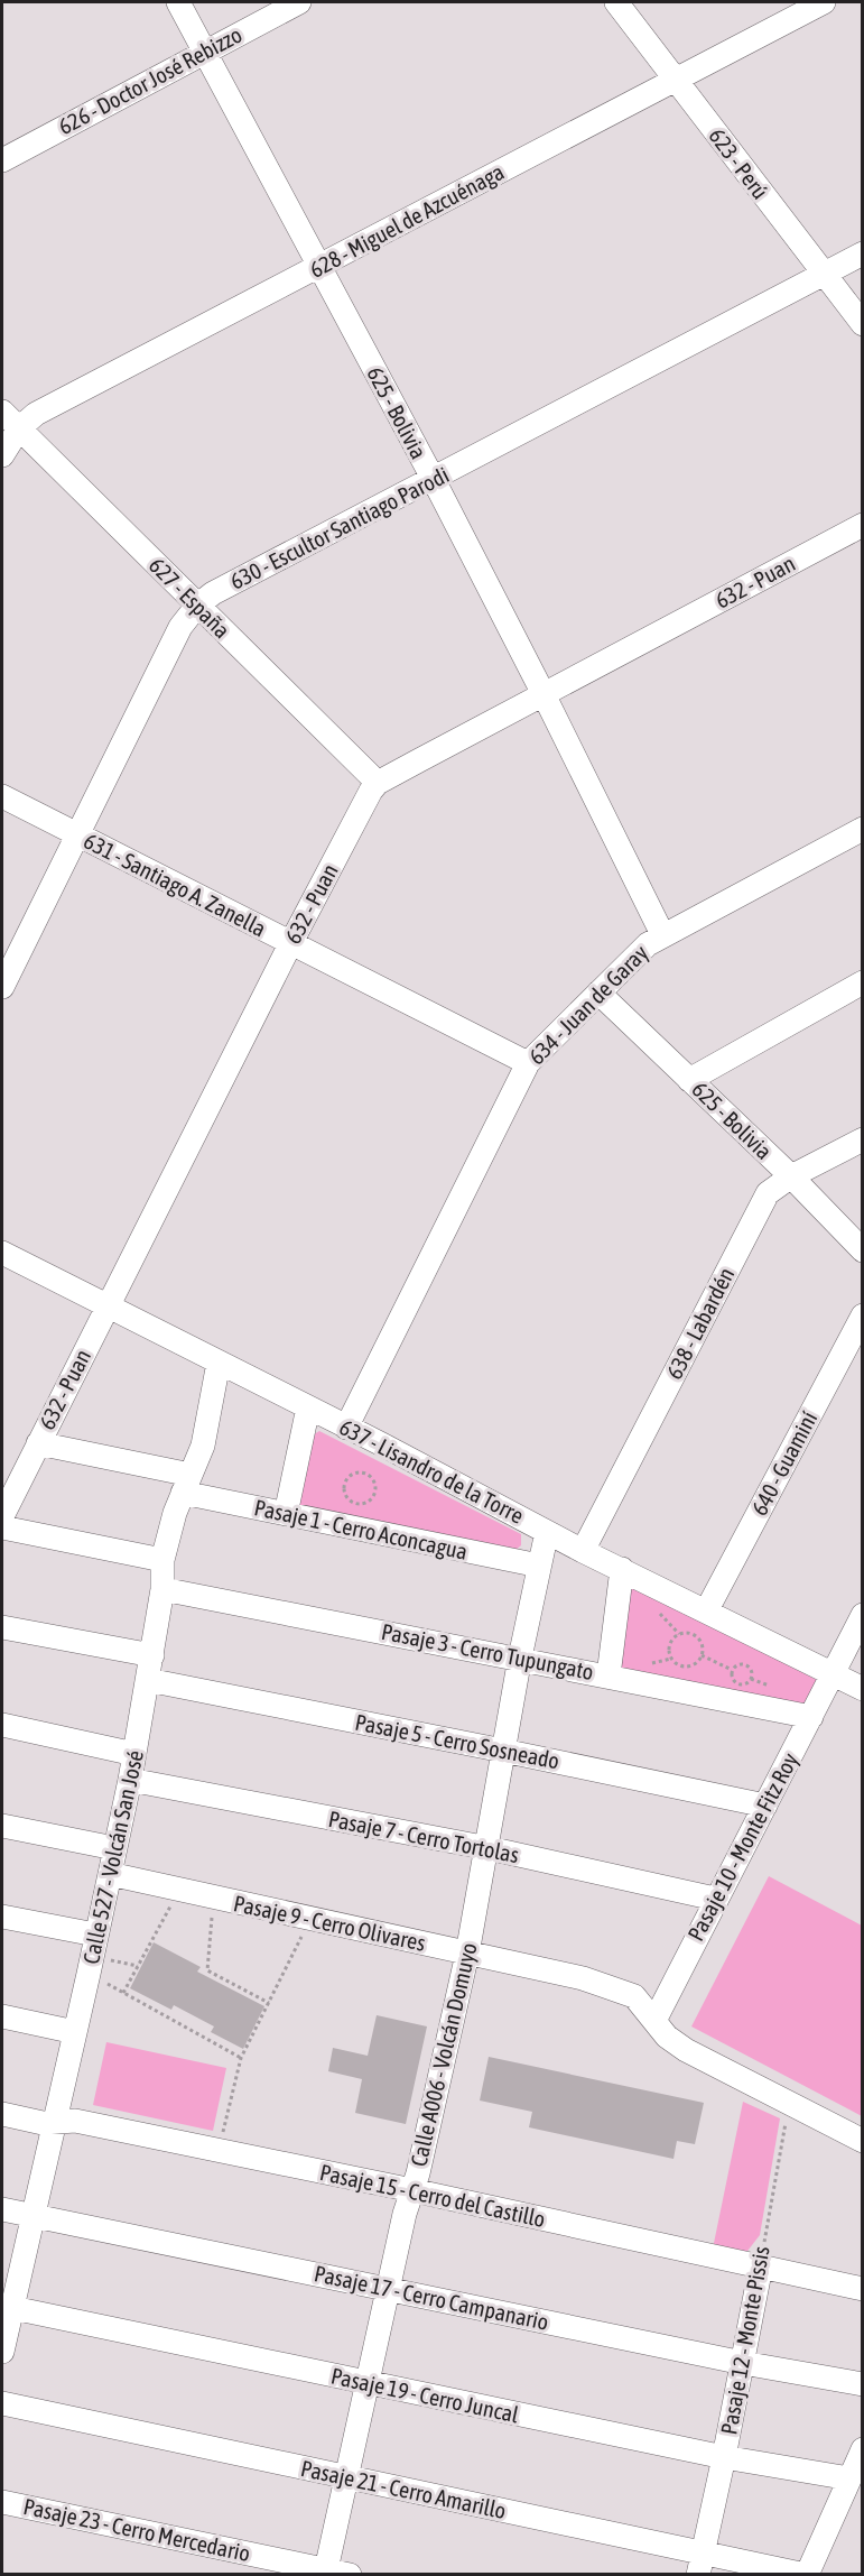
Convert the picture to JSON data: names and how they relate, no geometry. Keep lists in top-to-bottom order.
{
  "streets": {
    "street": [
      "626 - Doctor José Rebizzo",
      "623 - Perú",
      "628 - Miguel de Azcuénaga",
      "625 - Bolivia",
      "630 - Escultor Santiago Parodi",
      "632 - Puan",
      "627 - España",
      "631 - Santiago A. Zanella",
      "634 - Juan de Garay",
      "638 - Labardén",
      "640 - Guaminí",
      "637 - Lisandro de la Torre",
      "Pasaje 1 - Cerro Aconcagua",
      "Pasaje 3 - Cerro Tupungato",
      "Pasaje 5 - Cerro Sosneado",
      "Pasaje 7 - Cerro Tortolas",
      "Pasaje 10 - Monte Fitz Roy",
      "Calle 527 - Volcán San José",
      "Pasaje 9 - Cerro Olivares",
      "Calle A006 - Volcán Domuyo",
      "Pasaje 15 - Cerro del Castillo",
      "Pasaje 17 - Cerro Campanario",
      "Pasaje 12 - Monte Pissis",
      "Pasaje 19 - Cerro Juncal",
      "Pasaje 21 - Cerro Amarillo",
      "Pasaje 23 - Cerro Mercedario"
    ]
  },
  "crossings": [
    ["626 - Doctor José Rebizzo", "625 - Bolivia"],
    ["623 - Perú", "628 - Miguel de Azcuénaga"],
    ["623 - Perú", "630 - Escultor Santiago Parodi"],
    ["628 - Miguel de Azcuénaga", "625 - Bolivia"],
    ["628 - Miguel de Azcuénaga", "627 - España"],
    ["625 - Bolivia", "630 - Escultor Santiago Parodi"],
    ["625 - Bolivia", "632 - Puan"],
    ["625 - Bolivia", "634 - Juan de Garay"],
    ["625 - Bolivia", "638 - Labardén"],
    ["630 - Escultor Santiago Parodi", "627 - España"],
    ["630 - Escultor Santiago Parodi", "631 - Santiago A. Zanella"],
    ["632 - Puan", "627 - España"],
    ["632 - Puan", "631 - Santiago A. Zanella"],
    ["632 - Puan", "637 - Lisandro de la Torre"],
    ["632 - Puan", "Pasaje 1 - Cerro Aconcagua"],
    ["631 - Santiago A. Zanella", "634 - Juan de Garay"],
    ["634 - Juan de Garay", "637 - Lisandro de la Torre"],
    ["638 - Labardén", "637 - Lisandro de la Torre"],
    ["640 - Guaminí", "637 - Lisandro de la Torre"],
    ["637 - Lisandro de la Torre", "Pasaje 10 - Monte Fitz Roy"],
    ["637 - Lisandro de la Torre", "Calle 527 - Volcán San José"],
    ["637 - Lisandro de la Torre", "Calle A006 - Volcán Domuyo"],
    ["Pasaje 1 - Cerro Aconcagua", "Calle 527 - Volcán San José"],
    ["Pasaje 1 - Cerro Aconcagua", "Calle A006 - Volcán Domuyo"],
    ["Pasaje 3 - Cerro Tupungato", "Pasaje 10 - Monte Fitz Roy"],
    ["Pasaje 3 - Cerro Tupungato", "Calle 527 - Volcán San José"],
    ["Pasaje 3 - Cerro Tupungato", "Calle A006 - Volcán Domuyo"],
    ["Pasaje 5 - Cerro Sosneado", "Pasaje 10 - Monte Fitz Roy"],
    ["Pasaje 5 - Cerro Sosneado", "Calle 527 - Volcán San José"],
    ["Pasaje 5 - Cerro Sosneado", "Calle A006 - Volcán Domuyo"],
    ["Pasaje 7 - Cerro Tortolas", "Pasaje 10 - Monte Fitz Roy"],
    ["Pasaje 7 - Cerro Tortolas", "Calle 527 - Volcán San José"],
    ["Pasaje 7 - Cerro Tortolas", "Calle A006 - Volcán Domuyo"],
    ["Pasaje 10 - Monte Fitz Roy", "Pasaje 9 - Cerro Olivares"],
    ["Calle 527 - Volcán San José", "Pasaje 9 - Cerro Olivares"],
    ["Calle 527 - Volcán San José", "Pasaje 15 - Cerro del Castillo"],
    ["Calle 527 - Volcán San José", "Pasaje 17 - Cerro Campanario"],
    ["Calle 527 - Volcán San José", "Pasaje 19 - Cerro Juncal"],
    ["Pasaje 9 - Cerro Olivares", "Calle A006 - Volcán Domuyo"],
    ["Pasaje 9 - Cerro Olivares", "Pasaje 12 - Monte Pissis"],
    ["Calle A006 - Volcán Domuyo", "Pasaje 15 - Cerro del Castillo"],
    ["Calle A006 - Volcán Domuyo", "Pasaje 17 - Cerro Campanario"],
    ["Calle A006 - Volcán Domuyo", "Pasaje 19 - Cerro Juncal"],
    ["Calle A006 - Volcán Domuyo", "Pasaje 21 - Cerro Amarillo"],
    ["Calle A006 - Volcán Domuyo", "Pasaje 23 - Cerro Mercedario"],
    ["Pasaje 15 - Cerro del Castillo", "Pasaje 12 - Monte Pissis"],
    ["Pasaje 17 - Cerro Campanario", "Pasaje 12 - Monte Pissis"],
    ["Pasaje 12 - Monte Pissis", "Pasaje 19 - Cerro Juncal"],
    ["Pasaje 12 - Monte Pissis", "Pasaje 21 - Cerro Amarillo"]
  ]
}
